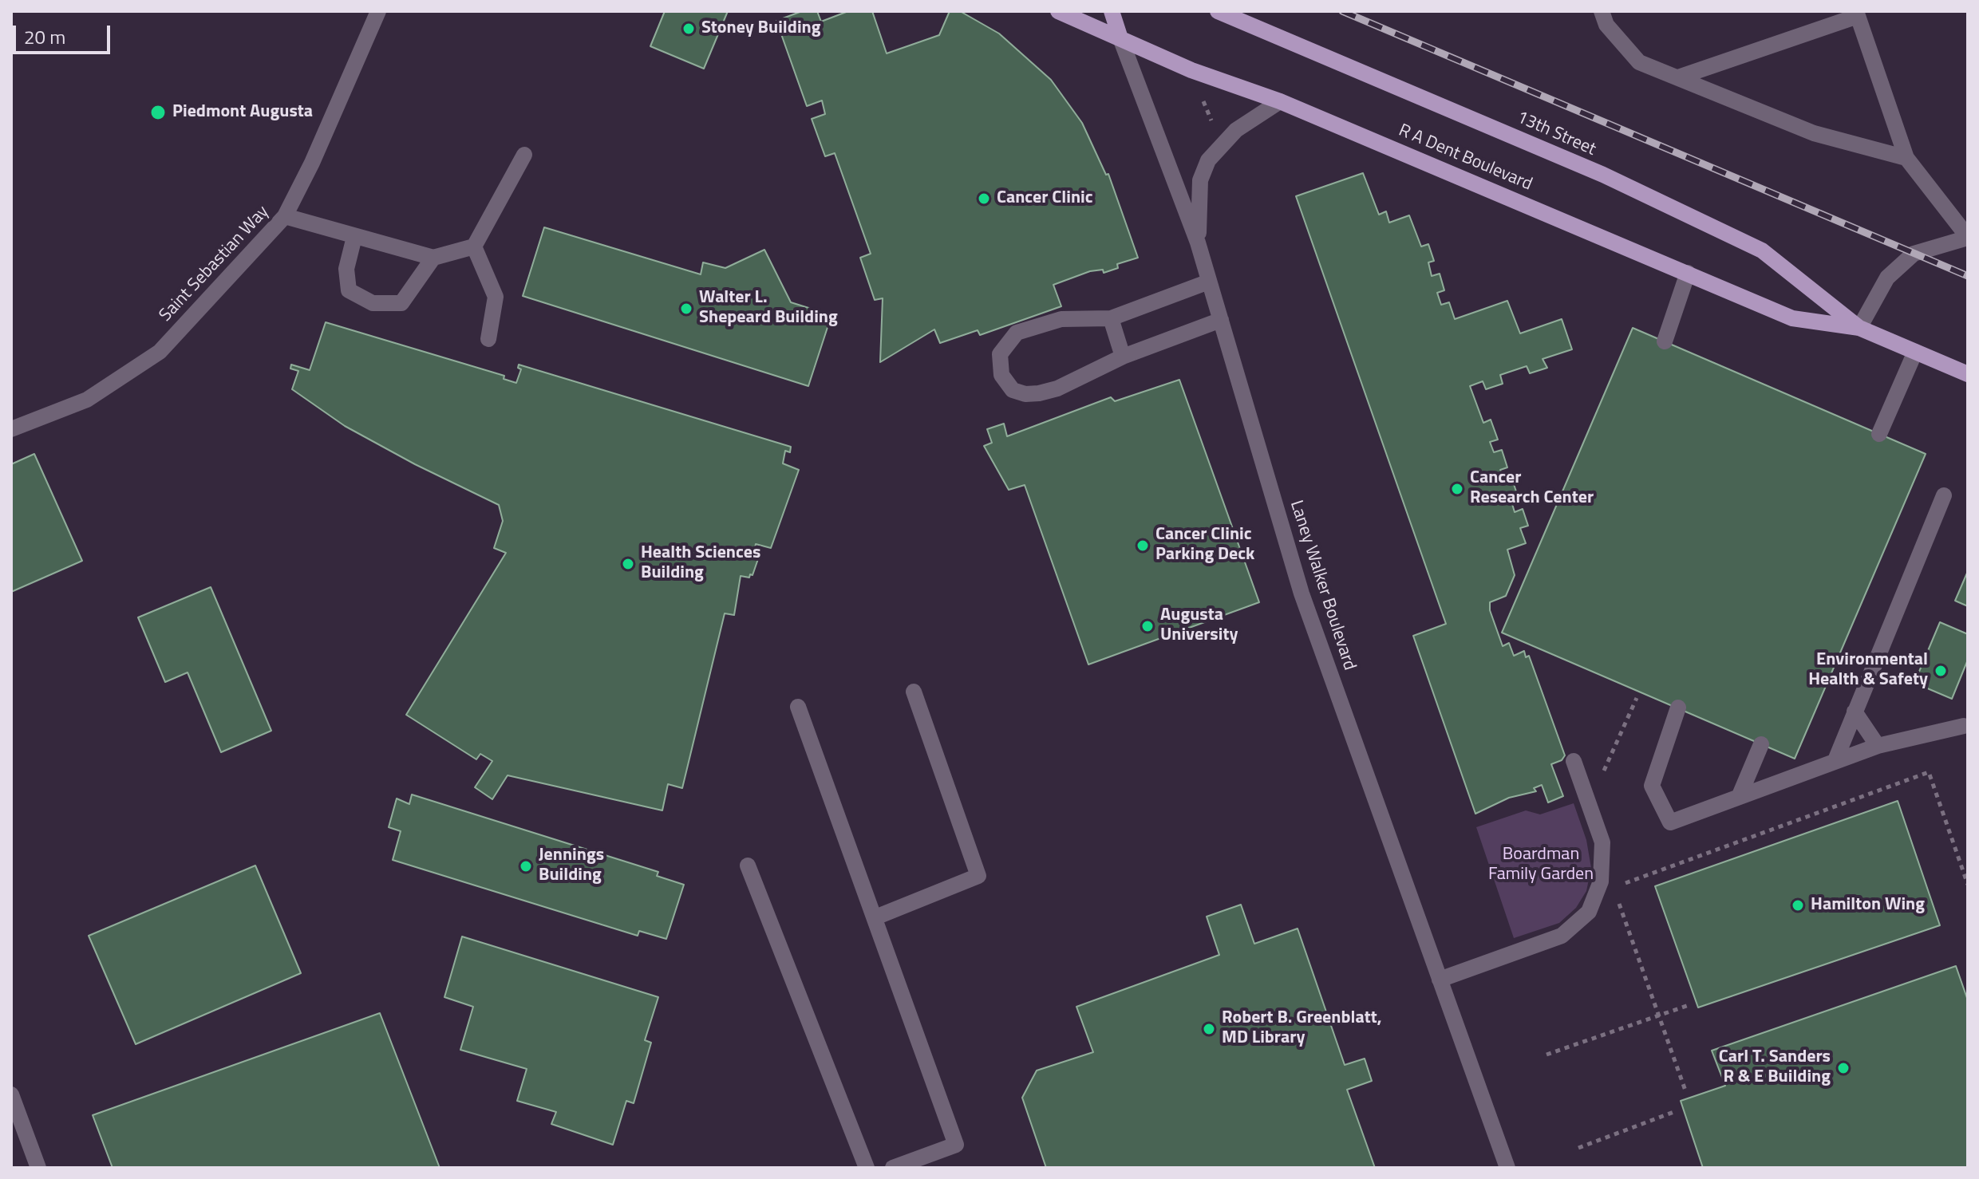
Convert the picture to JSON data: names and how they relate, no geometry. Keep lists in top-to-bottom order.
{
  "streets": {
    "main road": ["13th Street", "R A Dent Boulevard", "Laney Walker Boulevard"],
    "street": ["Saint Sebastian Way"]
  },
  "crossings": [
    ["13th Street", "R A Dent Boulevard"],
    ["R A Dent Boulevard", "Laney Walker Boulevard"]
  ],
  "parks": ["Boardman Family Garden"],
  "places": [
    "Stoney Building",
    "Piedmont Augusta",
    "Cancer Clinic",
    "Walter L. Shepeard Building",
    "Cancer Research Center",
    "Cancer Clinic Parking Deck",
    "Health Sciences Building",
    "Augusta University",
    "Environmental Health & Safety",
    "Jennings Building",
    "Hamilton Wing",
    "Robert B. Greenblatt, MD Library",
    "Carl T. Sanders R & E Building"
  ],
  "scale_bar": "20 m"
}
